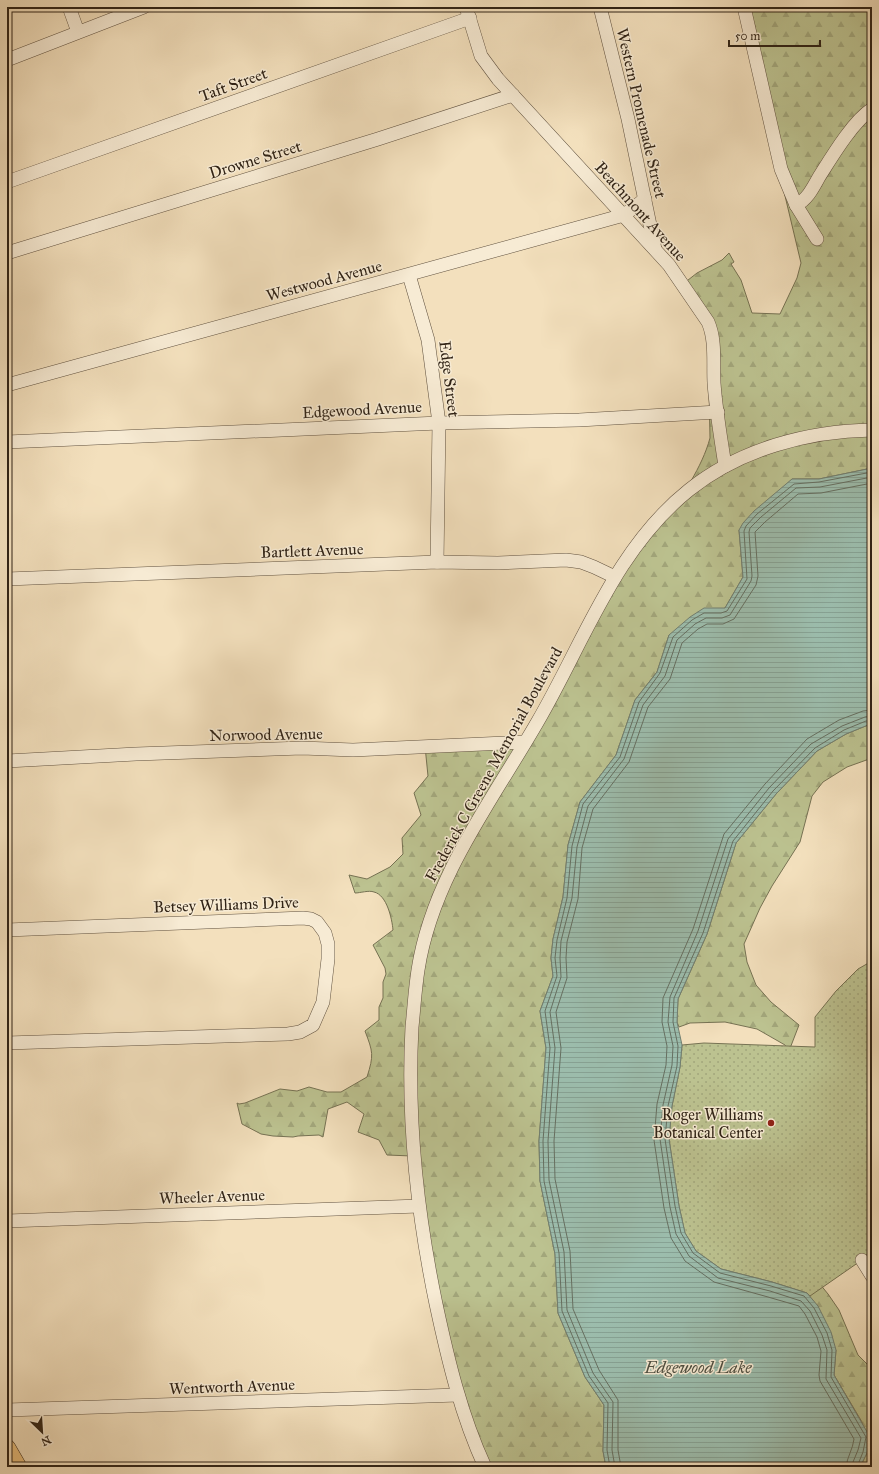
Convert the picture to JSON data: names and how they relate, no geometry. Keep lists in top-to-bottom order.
{
  "streets": {
    "street": [
      "Taft Street",
      "Western Promenade Street",
      "Drowne Street",
      "Beachmont Avenue",
      "Westwood Avenue",
      "Edge Street",
      "Edgewood Avenue",
      "Bartlett Avenue",
      "Norwood Avenue",
      "Frederick C Greene Memorial Boulevard",
      "Betsey Williams Drive",
      "Wheeler Avenue",
      "Wentworth Avenue"
    ]
  },
  "crossings": [
    ["Taft Street", "Beachmont Avenue"],
    ["Western Promenade Street", "Beachmont Avenue"],
    ["Western Promenade Street", "Westwood Avenue"],
    ["Drowne Street", "Beachmont Avenue"],
    ["Beachmont Avenue", "Westwood Avenue"],
    ["Beachmont Avenue", "Edgewood Avenue"],
    ["Beachmont Avenue", "Frederick C Greene Memorial Boulevard"],
    ["Westwood Avenue", "Edge Street"],
    ["Edge Street", "Edgewood Avenue"],
    ["Edge Street", "Bartlett Avenue"],
    ["Bartlett Avenue", "Frederick C Greene Memorial Boulevard"],
    ["Norwood Avenue", "Frederick C Greene Memorial Boulevard"],
    ["Frederick C Greene Memorial Boulevard", "Wheeler Avenue"],
    ["Frederick C Greene Memorial Boulevard", "Wentworth Avenue"]
  ],
  "water": ["Edgewood Lake"],
  "places": ["Roger Williams Botanical Center"],
  "scale_bar": "50 m",
  "north": "bottom right"
}
